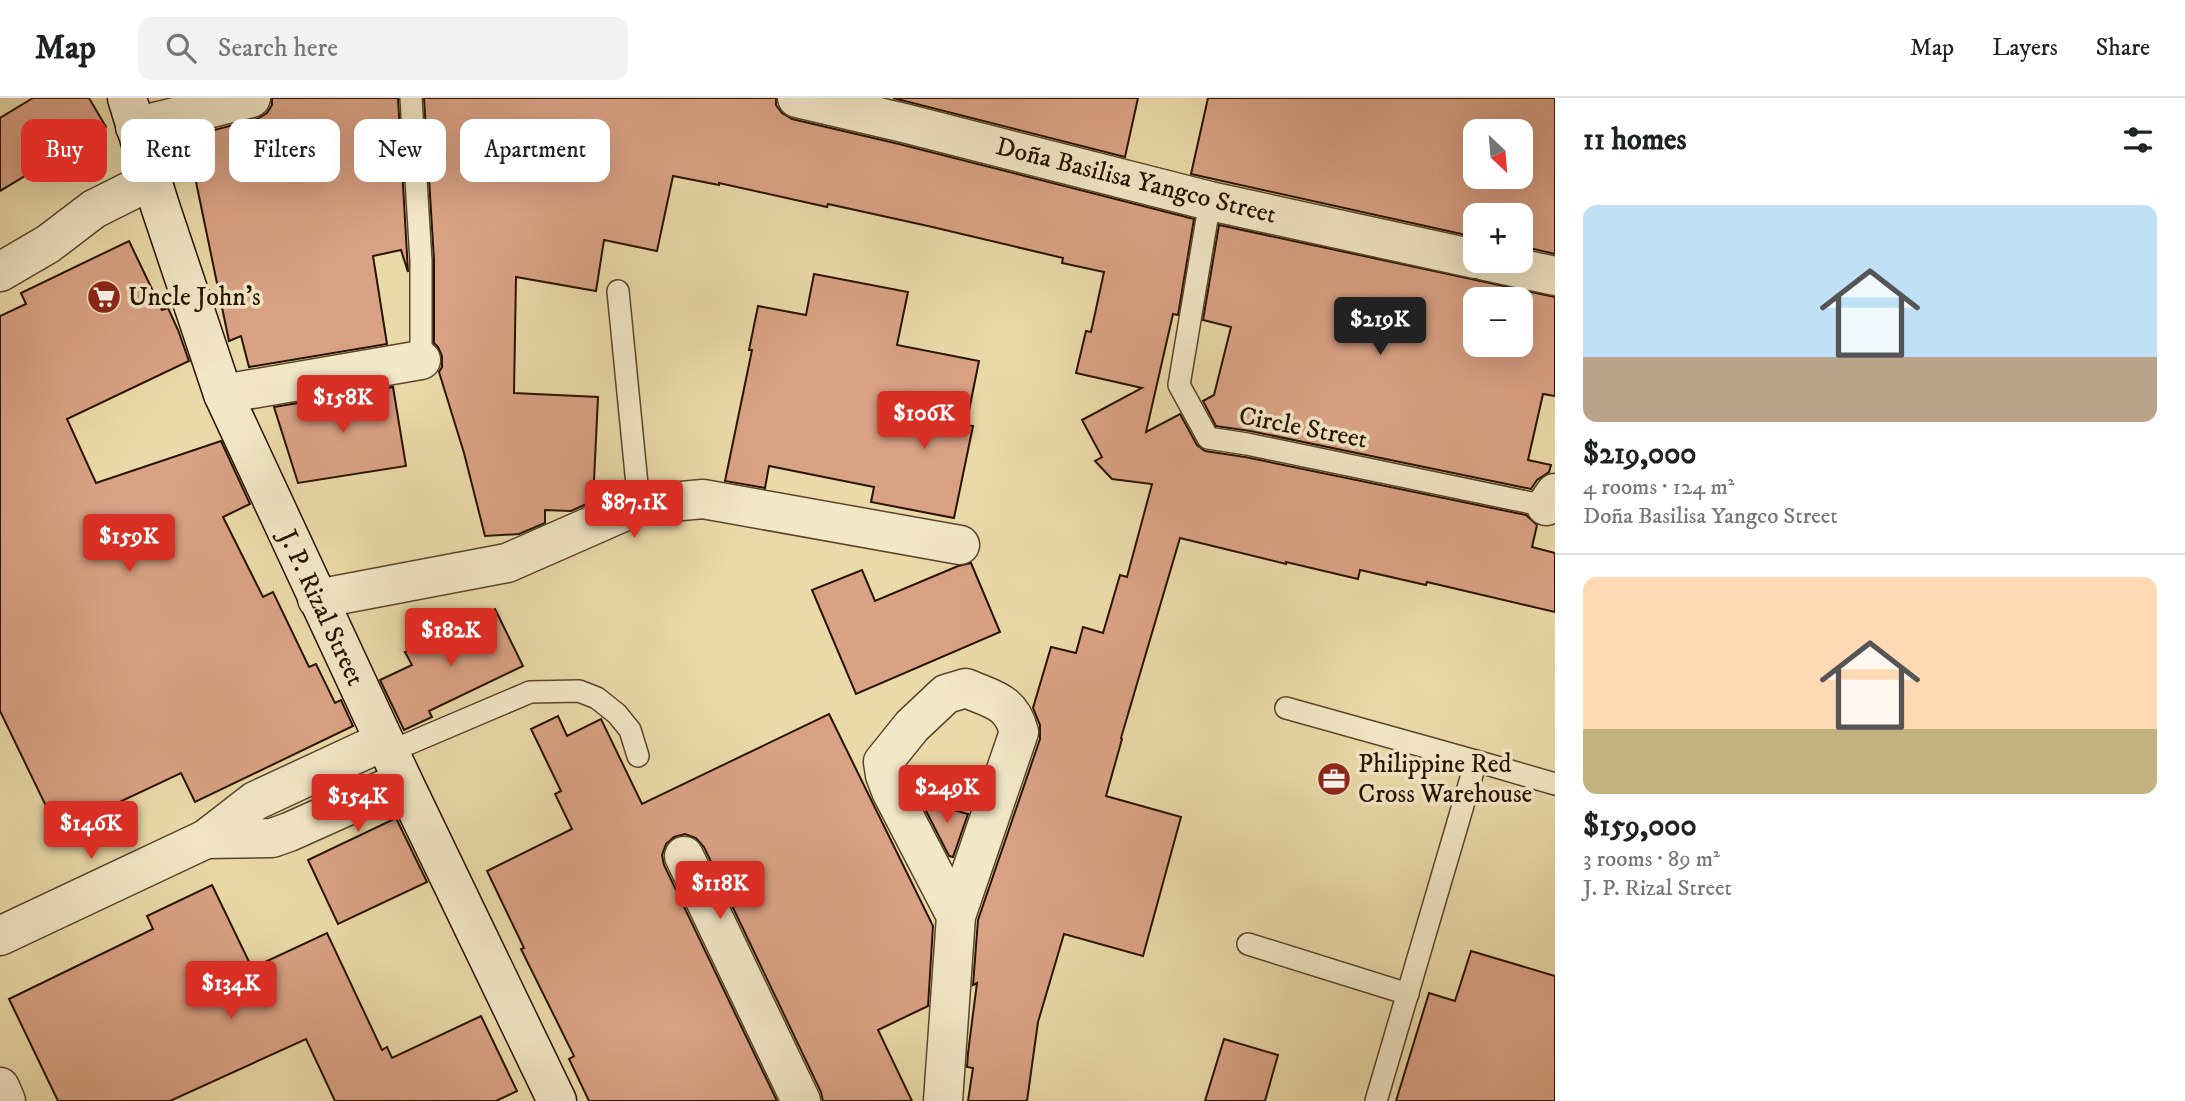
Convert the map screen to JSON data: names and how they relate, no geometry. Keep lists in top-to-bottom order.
{
  "streets": {
    "street": ["Doña Basilisa Yangco Street", "J. P. Rizal Street"],
    "lane": ["Circle Street"]
  },
  "crossings": [
    ["Doña Basilisa Yangco Street", "Circle Street"]
  ],
  "places": {
    "supermarket": ["Uncle John's"],
    "office": ["Philippine Red Cross Warehouse"]
  },
  "north": "bottom right",
  "page": {
    "header": "Map",
    "search": "Search here",
    "nav": ["Map", "Layers", "Share"],
    "heading": "11 homes",
    "map_buttons": ["+", "−"],
    "chip": [
      "Buy",
      "Rent",
      "Filters",
      "New",
      "Apartment"
    ],
    "list": [
      {
        "name": "$219,000",
        "note": "4 rooms · 124 m² · Doña Basilisa Yangco Street"
      },
      {
        "name": "$159,000",
        "note": "3 rooms · 89 m² · J. P. Rizal Street"
      }
    ],
    "price": [
      "$219K",
      "$158K",
      "$106K",
      "$87.1K",
      "$159K",
      "$182K",
      "$249K",
      "$154K",
      "$146K",
      "$118K",
      "$134K"
    ]
  }
}
